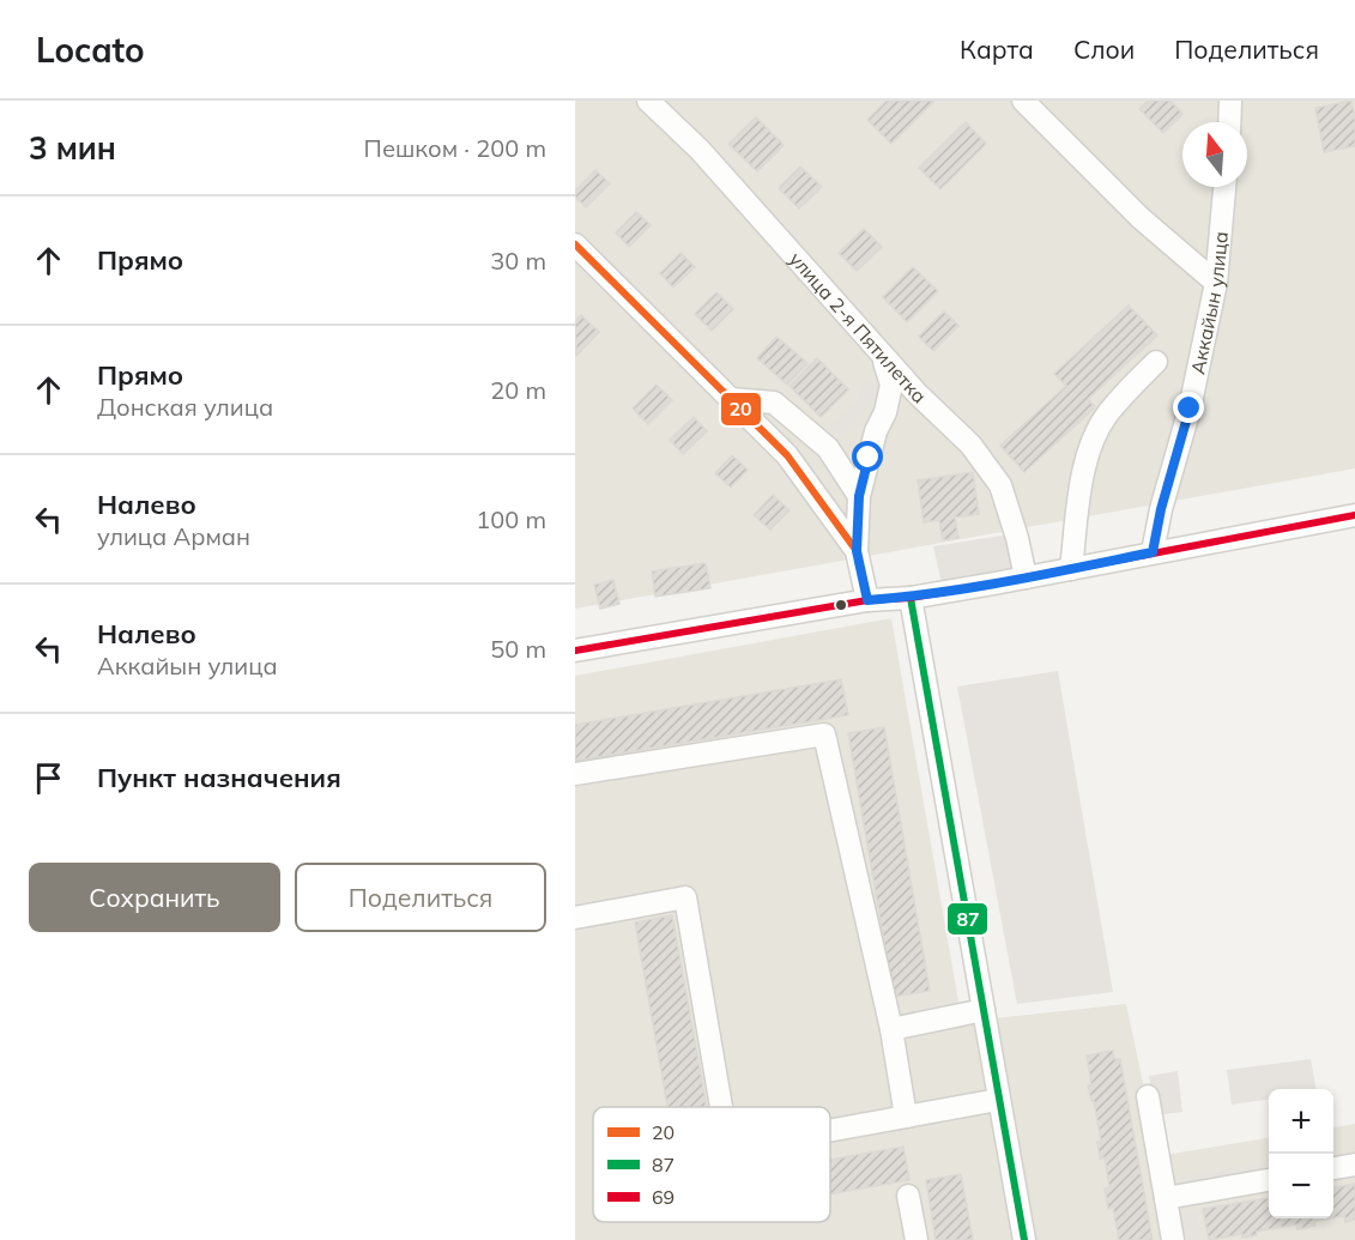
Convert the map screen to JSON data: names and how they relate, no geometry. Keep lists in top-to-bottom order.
{
  "streets": {
    "street": ["Аккайын улица", "улица 2-я Пятилетка"]
  },
  "lines": ["transit line 20", "transit line 69", "transit line 87"],
  "legend": ["20", "87", "69"],
  "north": "top",
  "page": {
    "header": "Locato",
    "nav": ["Карта", "Слои", "Поделиться"],
    "heading": ["3 мин", "Пешком · 200 m"],
    "list": [
      ["Прямо", "30 m"],
      ["Прямо", "Донская улица", "20 m"],
      ["Налево", "улица Арман", "100 m"],
      ["Налево", "Аккайын улица", "50 m"],
      "Пункт назначения"
    ],
    "buttons": ["Сохранить", "Поделиться"],
    "map_buttons": ["+", "−"]
  }
}
